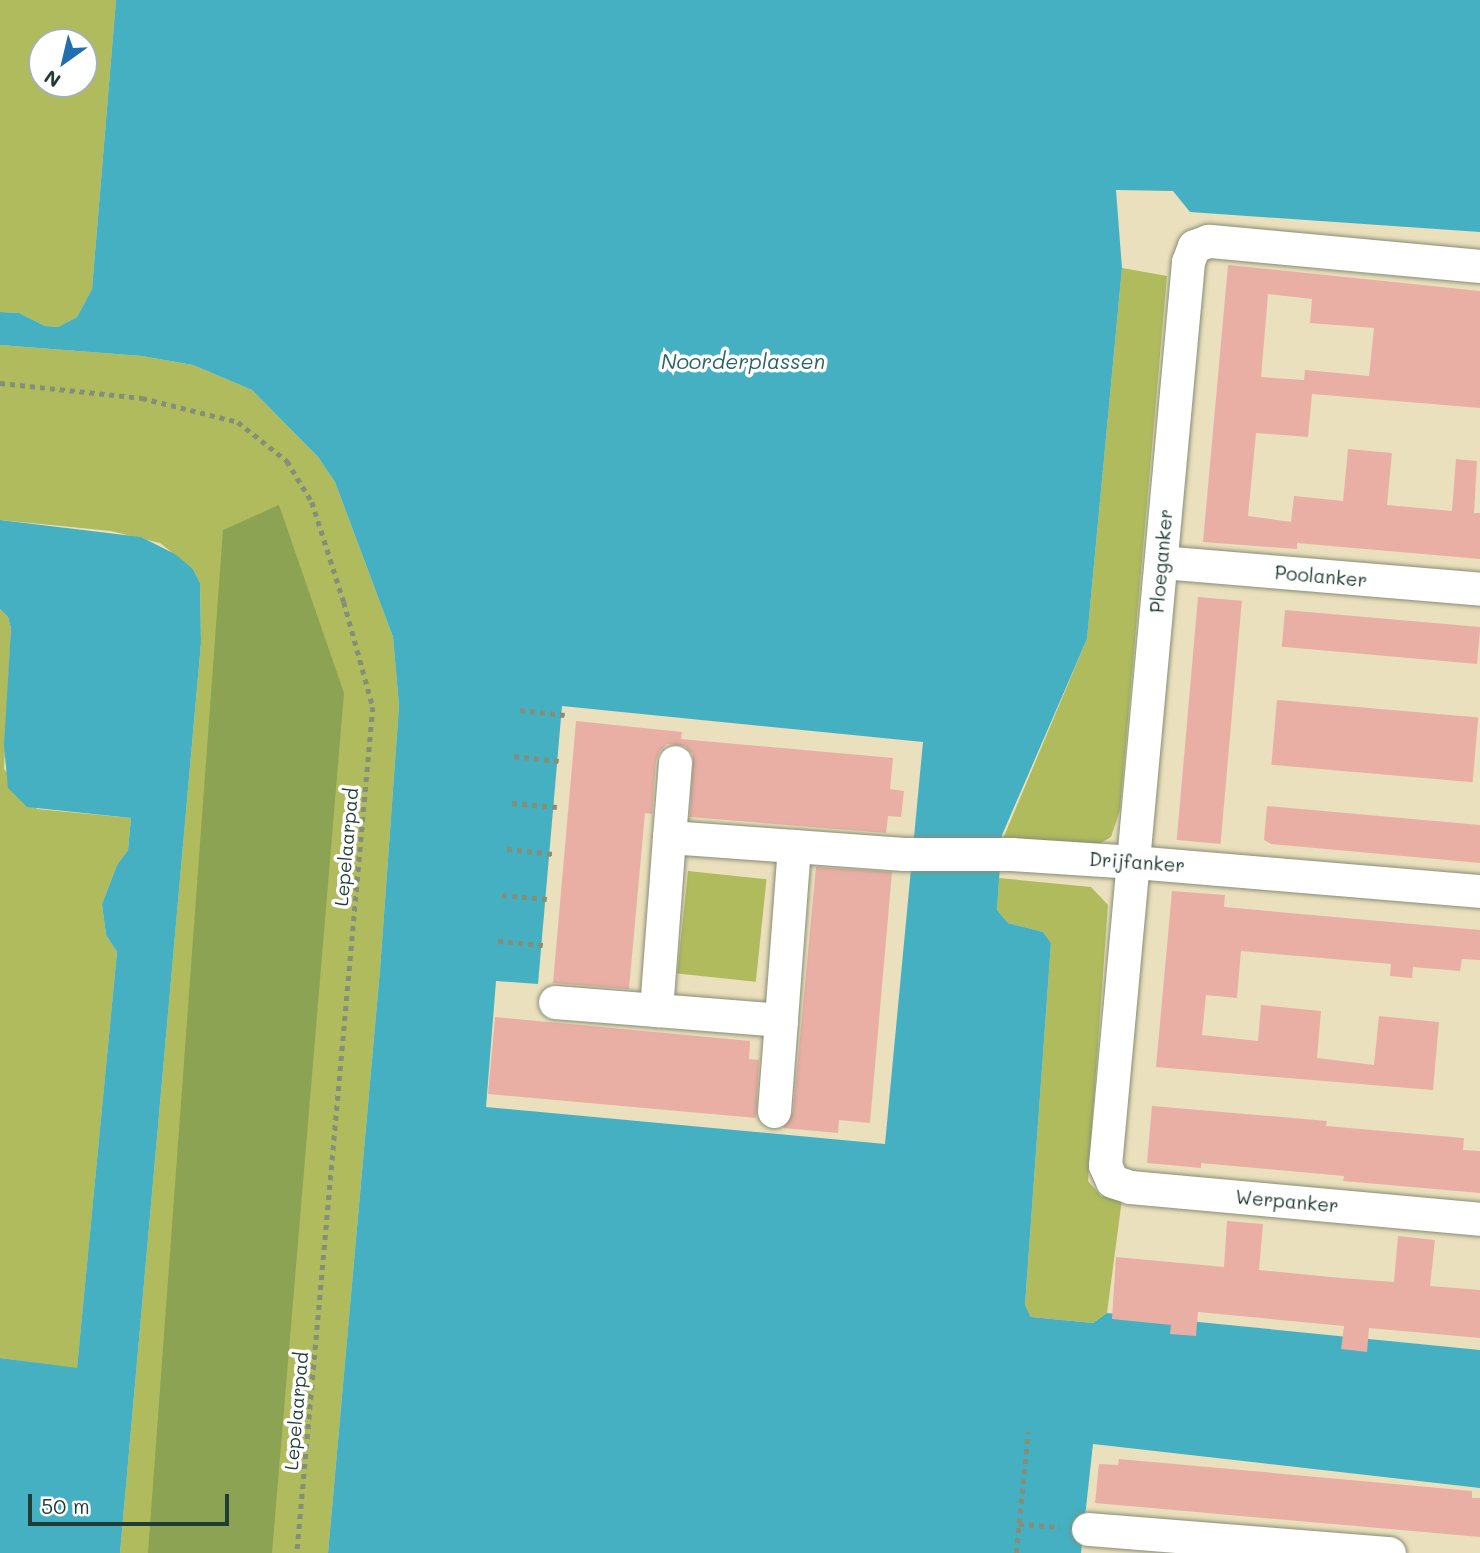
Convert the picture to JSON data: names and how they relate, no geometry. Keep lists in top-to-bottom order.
{
  "streets": {
    "street": [
      "Ploeganker",
      "Poolanker",
      "Drijfanker",
      "Werpanker"
    ],
    "path": ["Lepelaarpad"]
  },
  "crossings": [
    ["Ploeganker", "Poolanker"],
    ["Ploeganker", "Drijfanker"],
    ["Ploeganker", "Werpanker"]
  ],
  "water": ["Noorderplassen"],
  "scale_bar": "50 m",
  "north": "bottom left"
}
